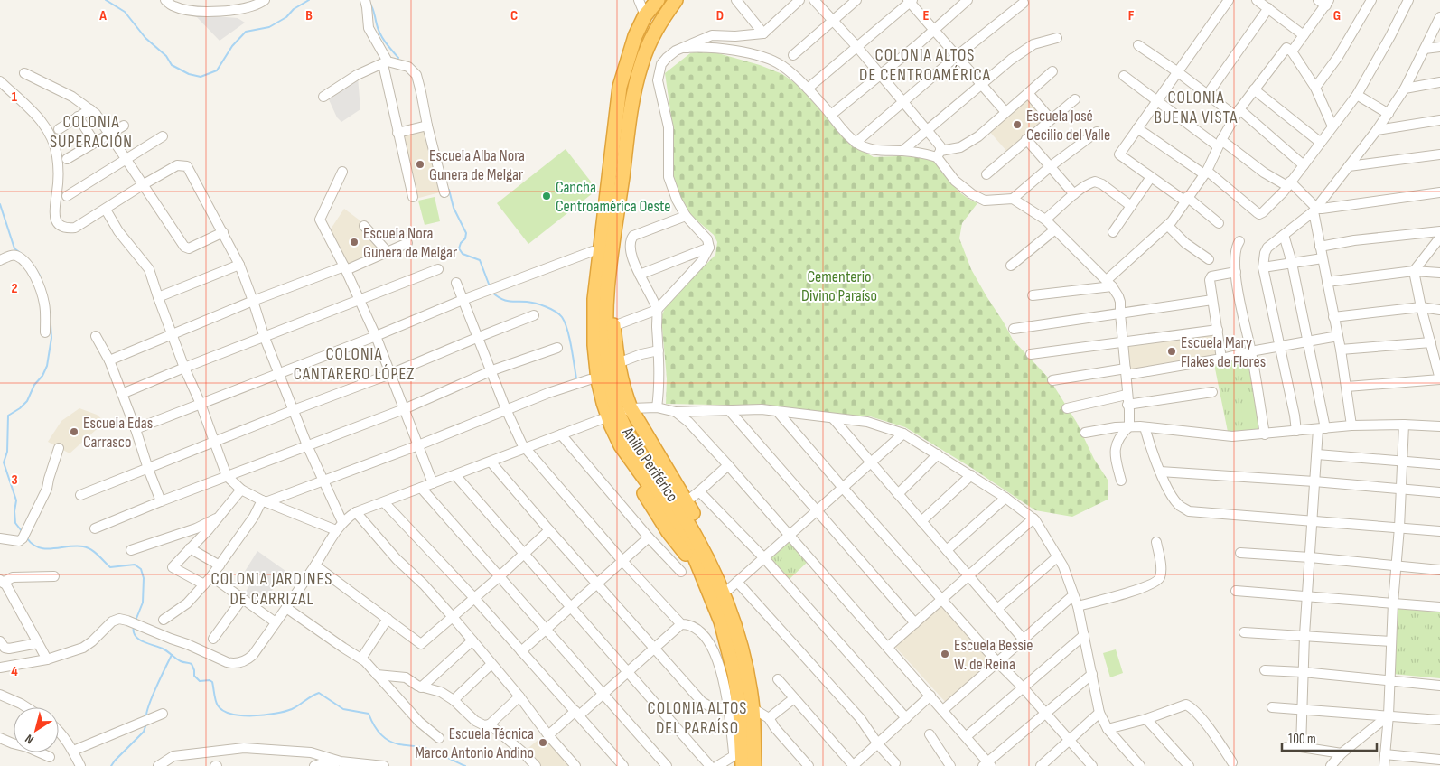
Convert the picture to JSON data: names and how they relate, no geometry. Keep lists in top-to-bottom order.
{
  "streets": {
    "highway": ["Anillo Periférico"]
  },
  "districts": [
    "COLONIA ALTOS DE CENTROAMÉRICA",
    "COLONIA BUENA VISTA",
    "COLONIA SUPERACIÓN",
    "COLONIA CANTARERO LÓPEZ",
    "COLONIA JARDINES DE CARRIZAL",
    "COLONIA ALTOS DEL PARAÍSO"
  ],
  "parks": ["Cementerio Divino Paraíso"],
  "places": [
    "Escuela José Cecilio del Valle",
    "Escuela Alba Nora Gunera de Melgar",
    "Cancha Centroamérica Oeste",
    "Escuela Nora Gunera de Melgar",
    "Escuela Mary Flakes de Flores",
    "Escuela Edas Carrasco",
    "Escuela Bessie W. de Reina",
    "Escuela Técnica Marco Antonio Andino"
  ],
  "scale_bar": "100 m",
  "north": "bottom left",
  "grid": {
    "columns": [
      "A",
      "B",
      "C",
      "D",
      "E",
      "F",
      "G"
    ],
    "rows": [
      "1",
      "2",
      "3",
      "4"
    ]
  }
}
